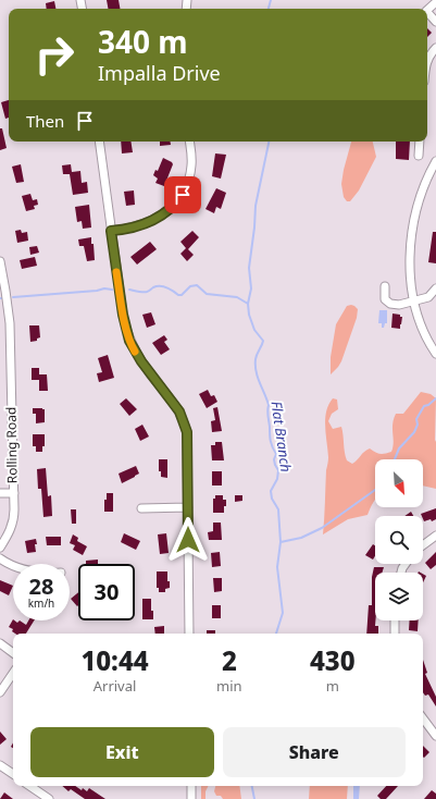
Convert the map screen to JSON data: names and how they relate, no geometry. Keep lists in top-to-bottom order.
{
  "streets": {
    "street": ["Rolling Road"]
  },
  "water": ["Flat Branch"],
  "north": "bottom right",
  "page": {
    "turn": ["340 m", "Impalla Drive"],
    "then": "Then",
    "speed": "28 km/h",
    "limit": "30",
    "eta": [
      "10:44",
      "Arrival",
      "2",
      "min",
      "430",
      "m"
    ],
    "buttons": ["Exit", "Share"]
  }
}
